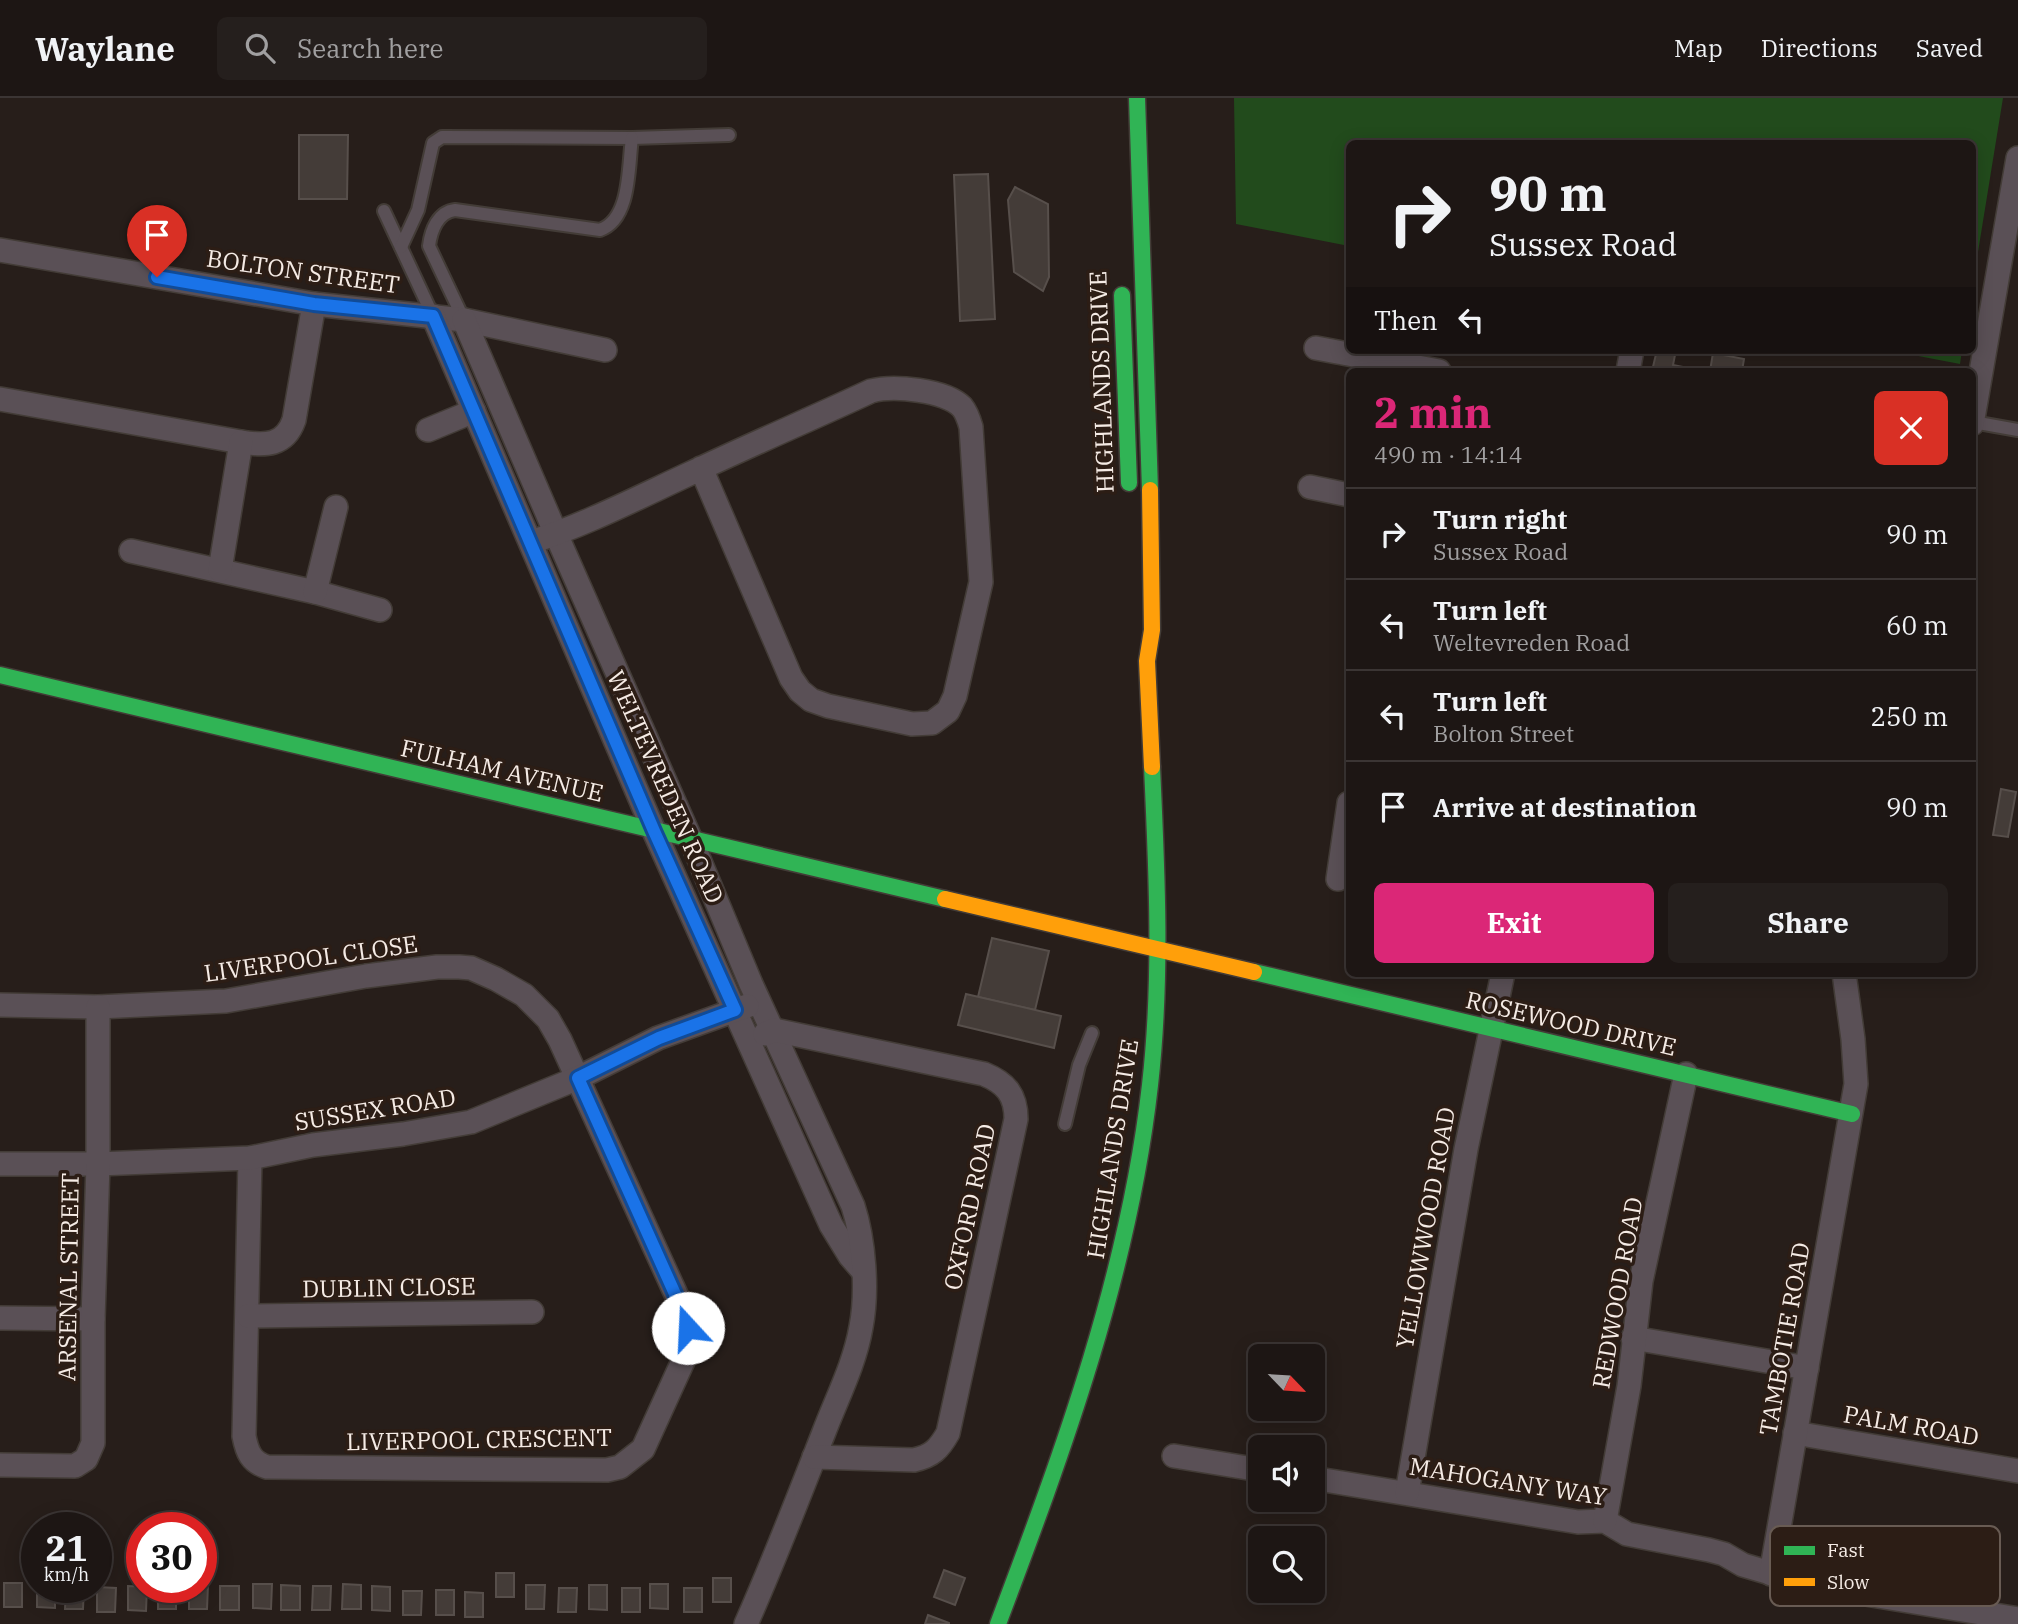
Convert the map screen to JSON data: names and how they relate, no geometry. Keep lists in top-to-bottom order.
{
  "streets": {
    "street": [
      "BOLTON STREET",
      "HIGHLANDS DRIVE",
      "FULHAM AVENUE",
      "WELTEVREDEN ROAD",
      "LIVERPOOL CLOSE",
      "ROSEWOOD DRIVE",
      "SUSSEX ROAD",
      "OXFORD ROAD",
      "YELLOWWOOD ROAD",
      "ARSENAL STREET",
      "DUBLIN CLOSE",
      "REDWOOD ROAD",
      "TAMBOTIE ROAD",
      "PALM ROAD",
      "LIVERPOOL CRESCENT",
      "MAHOGANY WAY"
    ]
  },
  "crossings": [
    ["BOLTON STREET", "WELTEVREDEN ROAD"],
    ["HIGHLANDS DRIVE", "FULHAM AVENUE"],
    ["HIGHLANDS DRIVE", "ROSEWOOD DRIVE"],
    ["FULHAM AVENUE", "WELTEVREDEN ROAD"],
    ["FULHAM AVENUE", "ROSEWOOD DRIVE"],
    ["WELTEVREDEN ROAD", "SUSSEX ROAD"],
    ["WELTEVREDEN ROAD", "OXFORD ROAD"],
    ["LIVERPOOL CLOSE", "SUSSEX ROAD"],
    ["LIVERPOOL CLOSE", "ARSENAL STREET"],
    ["LIVERPOOL CLOSE", "LIVERPOOL CRESCENT"],
    ["ROSEWOOD DRIVE", "YELLOWWOOD ROAD"],
    ["ROSEWOOD DRIVE", "REDWOOD ROAD"],
    ["ROSEWOOD DRIVE", "TAMBOTIE ROAD"],
    ["SUSSEX ROAD", "ARSENAL STREET"],
    ["SUSSEX ROAD", "LIVERPOOL CRESCENT"],
    ["YELLOWWOOD ROAD", "MAHOGANY WAY"],
    ["DUBLIN CLOSE", "LIVERPOOL CRESCENT"],
    ["REDWOOD ROAD", "MAHOGANY WAY"],
    ["TAMBOTIE ROAD", "PALM ROAD"]
  ],
  "legend": ["Fast", "Slow"],
  "north": "bottom right",
  "page": {
    "header": "Waylane",
    "search": "Search here",
    "nav": ["Map", "Directions", "Saved"],
    "turn": ["90 m", "Sussex Road"],
    "then": "Then",
    "heading": ["2 min", "490 m · 14:14"],
    "list": [
      {
        "name": "Turn right",
        "note": "Sussex Road",
        "value": "90 m"
      },
      {
        "name": "Turn left",
        "note": "Weltevreden Road",
        "value": "60 m"
      },
      {
        "name": "Turn left",
        "note": "Bolton Street",
        "value": "250 m"
      },
      {
        "name": "Arrive at destination",
        "value": "90 m"
      }
    ],
    "buttons": ["Exit", "Share"],
    "speed": "21 km/h",
    "limit": "30"
  }
}
